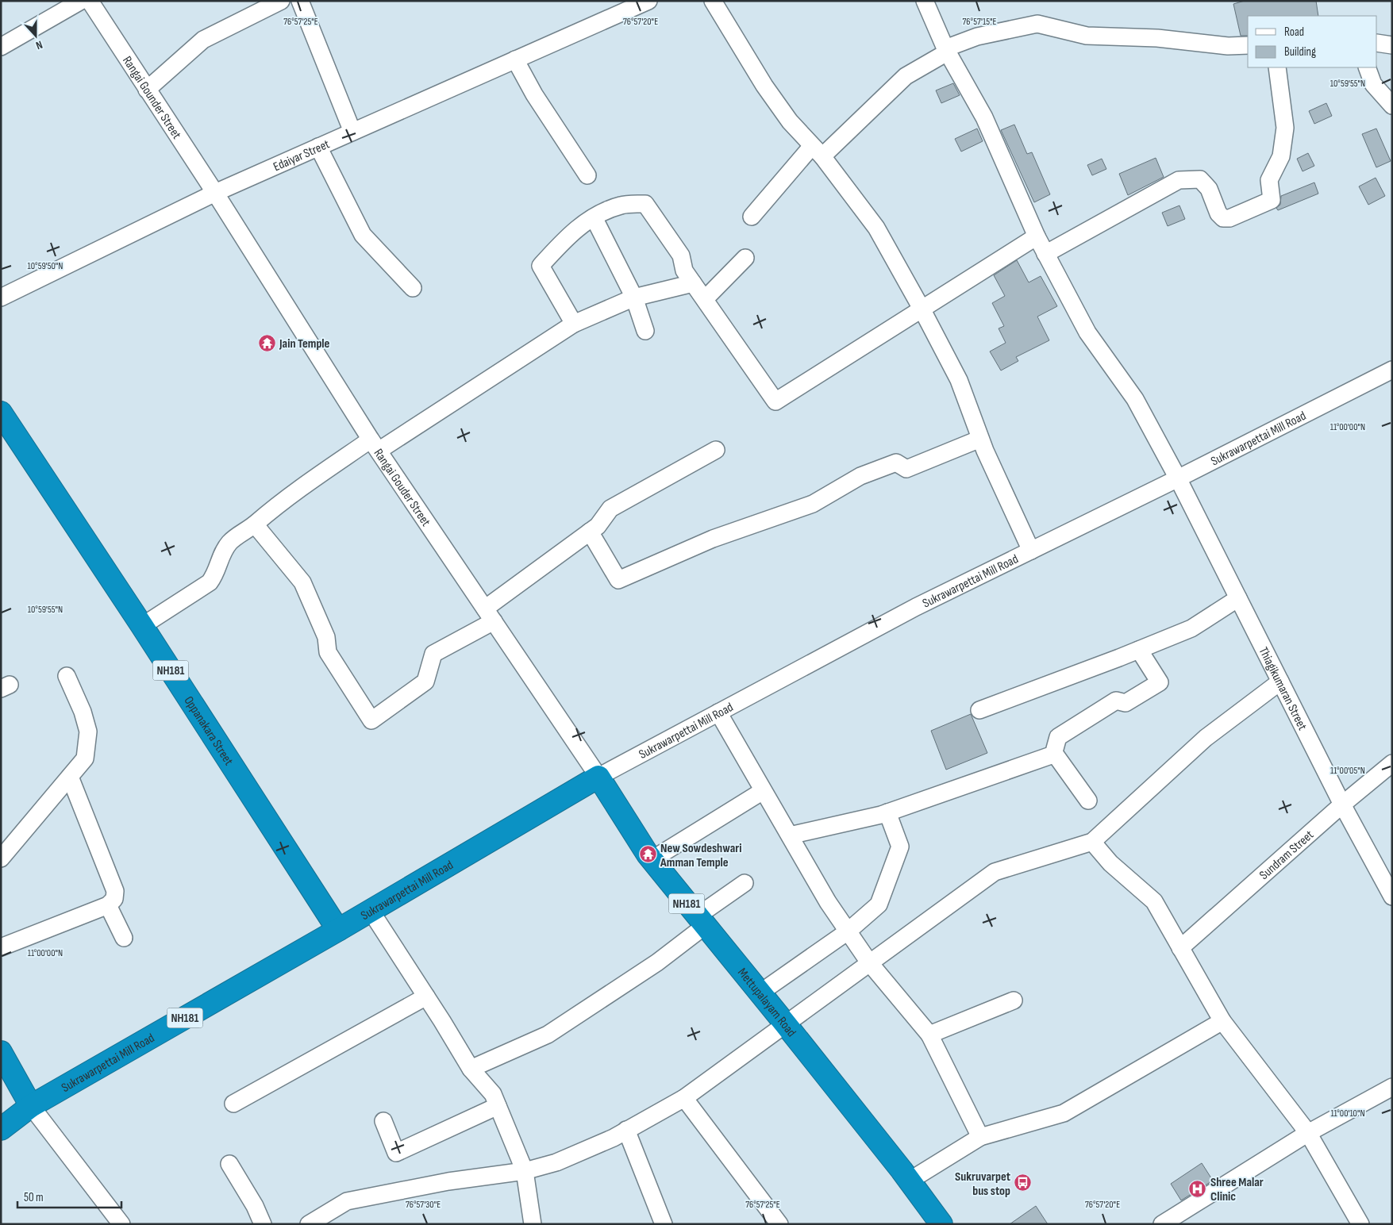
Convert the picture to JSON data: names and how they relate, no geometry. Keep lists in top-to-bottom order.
{
  "streets": {
    "highway": [
      "Sukrawarpettai Mill Road",
      "NH181",
      "Oppanakara Street",
      "Mettupalayam Road"
    ],
    "street": [
      "Rangai Gounder Street",
      "Edaiyar Street",
      "Rangai Gouder Street",
      "Thiagikumaran Street",
      "Sundram Street"
    ]
  },
  "crossings": [
    ["Rangai Gounder Street", "Edaiyar Street"],
    ["Rangai Gounder Street", "Rangai Gouder Street"],
    ["Edaiyar Street", "Rangai Gouder Street"],
    ["Sukrawarpettai Mill Road", "Rangai Gouder Street"],
    ["Sukrawarpettai Mill Road", "Thiagikumaran Street"],
    ["Sukrawarpettai Mill Road", "Oppanakara Street"],
    ["Sukrawarpettai Mill Road", "Mettupalayam Road"],
    ["Rangai Gouder Street", "Mettupalayam Road"],
    ["Thiagikumaran Street", "Sundram Street"]
  ],
  "places": {
    "temple": ["Jain Temple", "New Sowdeshwari Amman Temple"],
    "bus stop": ["Sukruvarpet bus stop"],
    "hospital": ["Shree Malar Clinic"]
  },
  "legend": ["Road", "Building"],
  "scale_bar": "50 m",
  "north": "bottom",
  "coordinates": [
    "76°57'25\"E",
    "76°57'20\"E",
    "76°57'15\"E",
    "10°59'55\"N",
    "10°59'50\"N",
    "11°00'00\"N",
    "11°00'05\"N",
    "11°00'10\"N",
    "76°57'30\"E"
  ]
}
